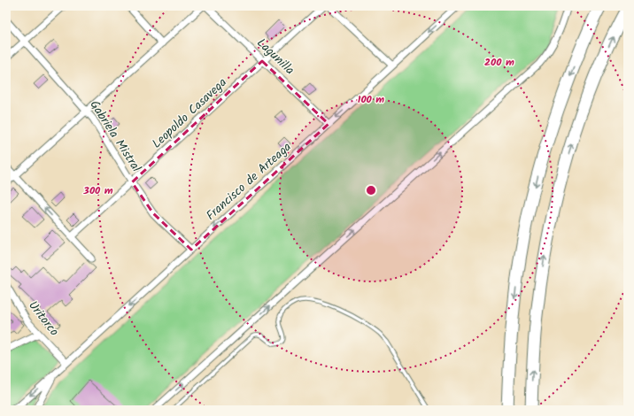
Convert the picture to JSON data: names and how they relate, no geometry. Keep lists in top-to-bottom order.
{
  "streets": {
    "street": [
      "Lagunilla",
      "Leopoldo Casavega",
      "Gabriela Mistral",
      "Francisco de Arteaga",
      "Uritorco"
    ]
  },
  "crossings": [
    ["Lagunilla", "Leopoldo Casavega"],
    ["Lagunilla", "Francisco de Arteaga"],
    ["Leopoldo Casavega", "Gabriela Mistral"],
    ["Gabriela Mistral", "Francisco de Arteaga"],
    ["Francisco de Arteaga", "Uritorco"]
  ],
  "one_way": ["Francisco de Arteaga"],
  "rings": ["200 m", "100 m", "300 m"]
}
